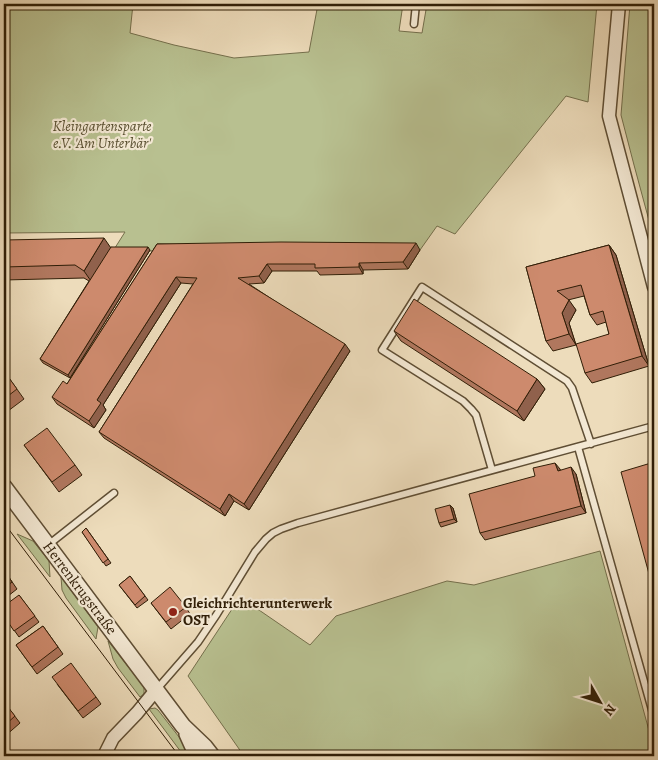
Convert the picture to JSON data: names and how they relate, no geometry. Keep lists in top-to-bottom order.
{
  "streets": {
    "street": ["Herrenkrugstraße"]
  },
  "parks": ["Kleingartensparte e.V. 'Am Unterbär'"],
  "places": ["Gleichrichterunterwerk OST"],
  "north": "bottom right"
}
